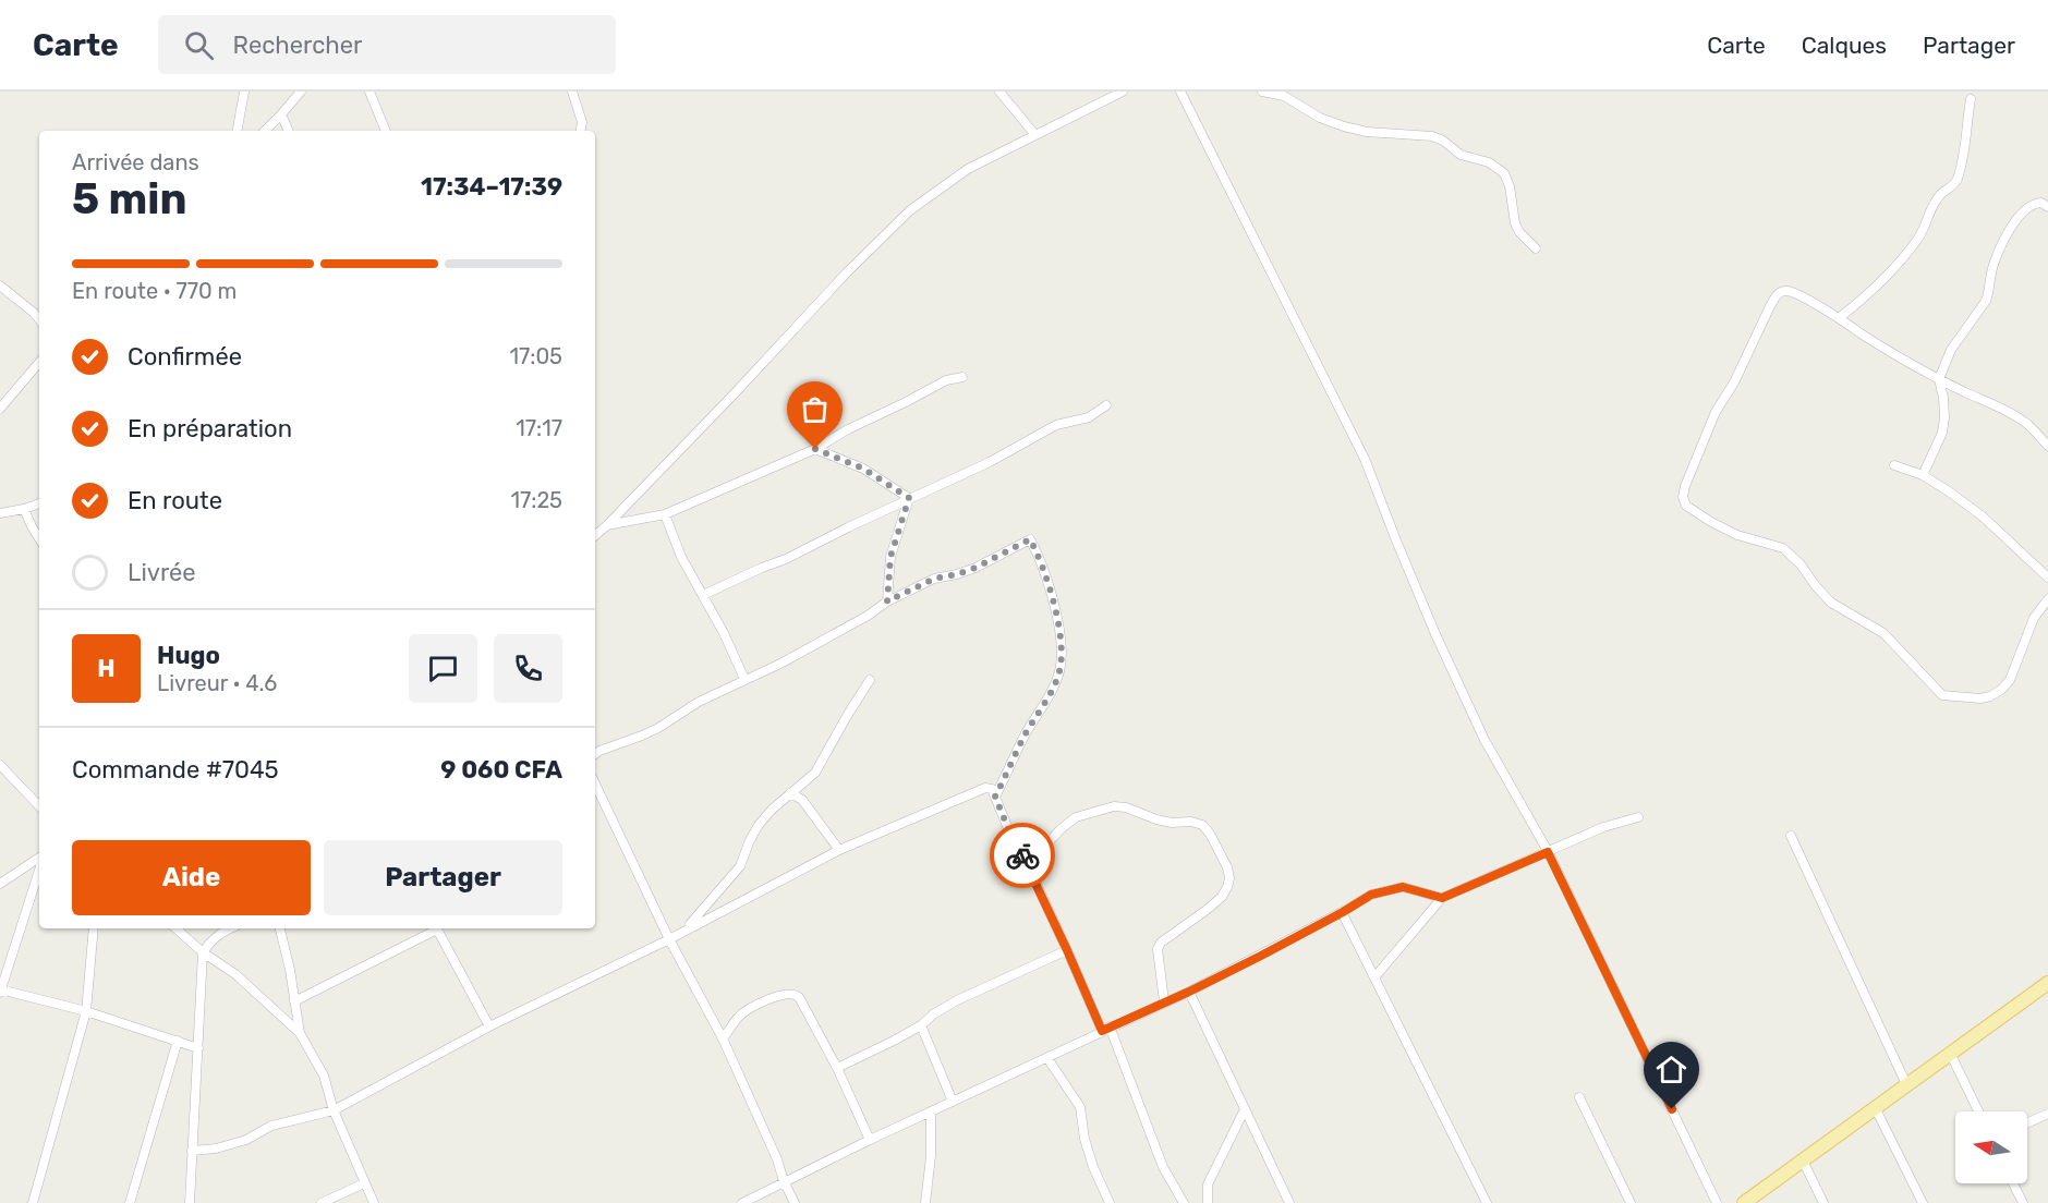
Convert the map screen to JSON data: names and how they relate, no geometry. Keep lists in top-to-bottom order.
{
  "north": "left",
  "page": {
    "header": "Carte",
    "search": "Rechercher",
    "nav": ["Carte", "Calques", "Partager"],
    "heading": ["5 min", "Arrivée dans", "17:34–17:39"],
    "panel": [
      "Hugo",
      "Livreur · 4.6",
      "Commande #7045",
      "9 060 CFA"
    ],
    "bar": "En route · 770 m",
    "list": [
      ["Confirmée", "17:05"],
      ["En préparation", "17:17"],
      ["En route", "17:25"],
      "Livrée"
    ],
    "round": "H",
    "buttons": ["Aide", "Partager"]
  }
}
